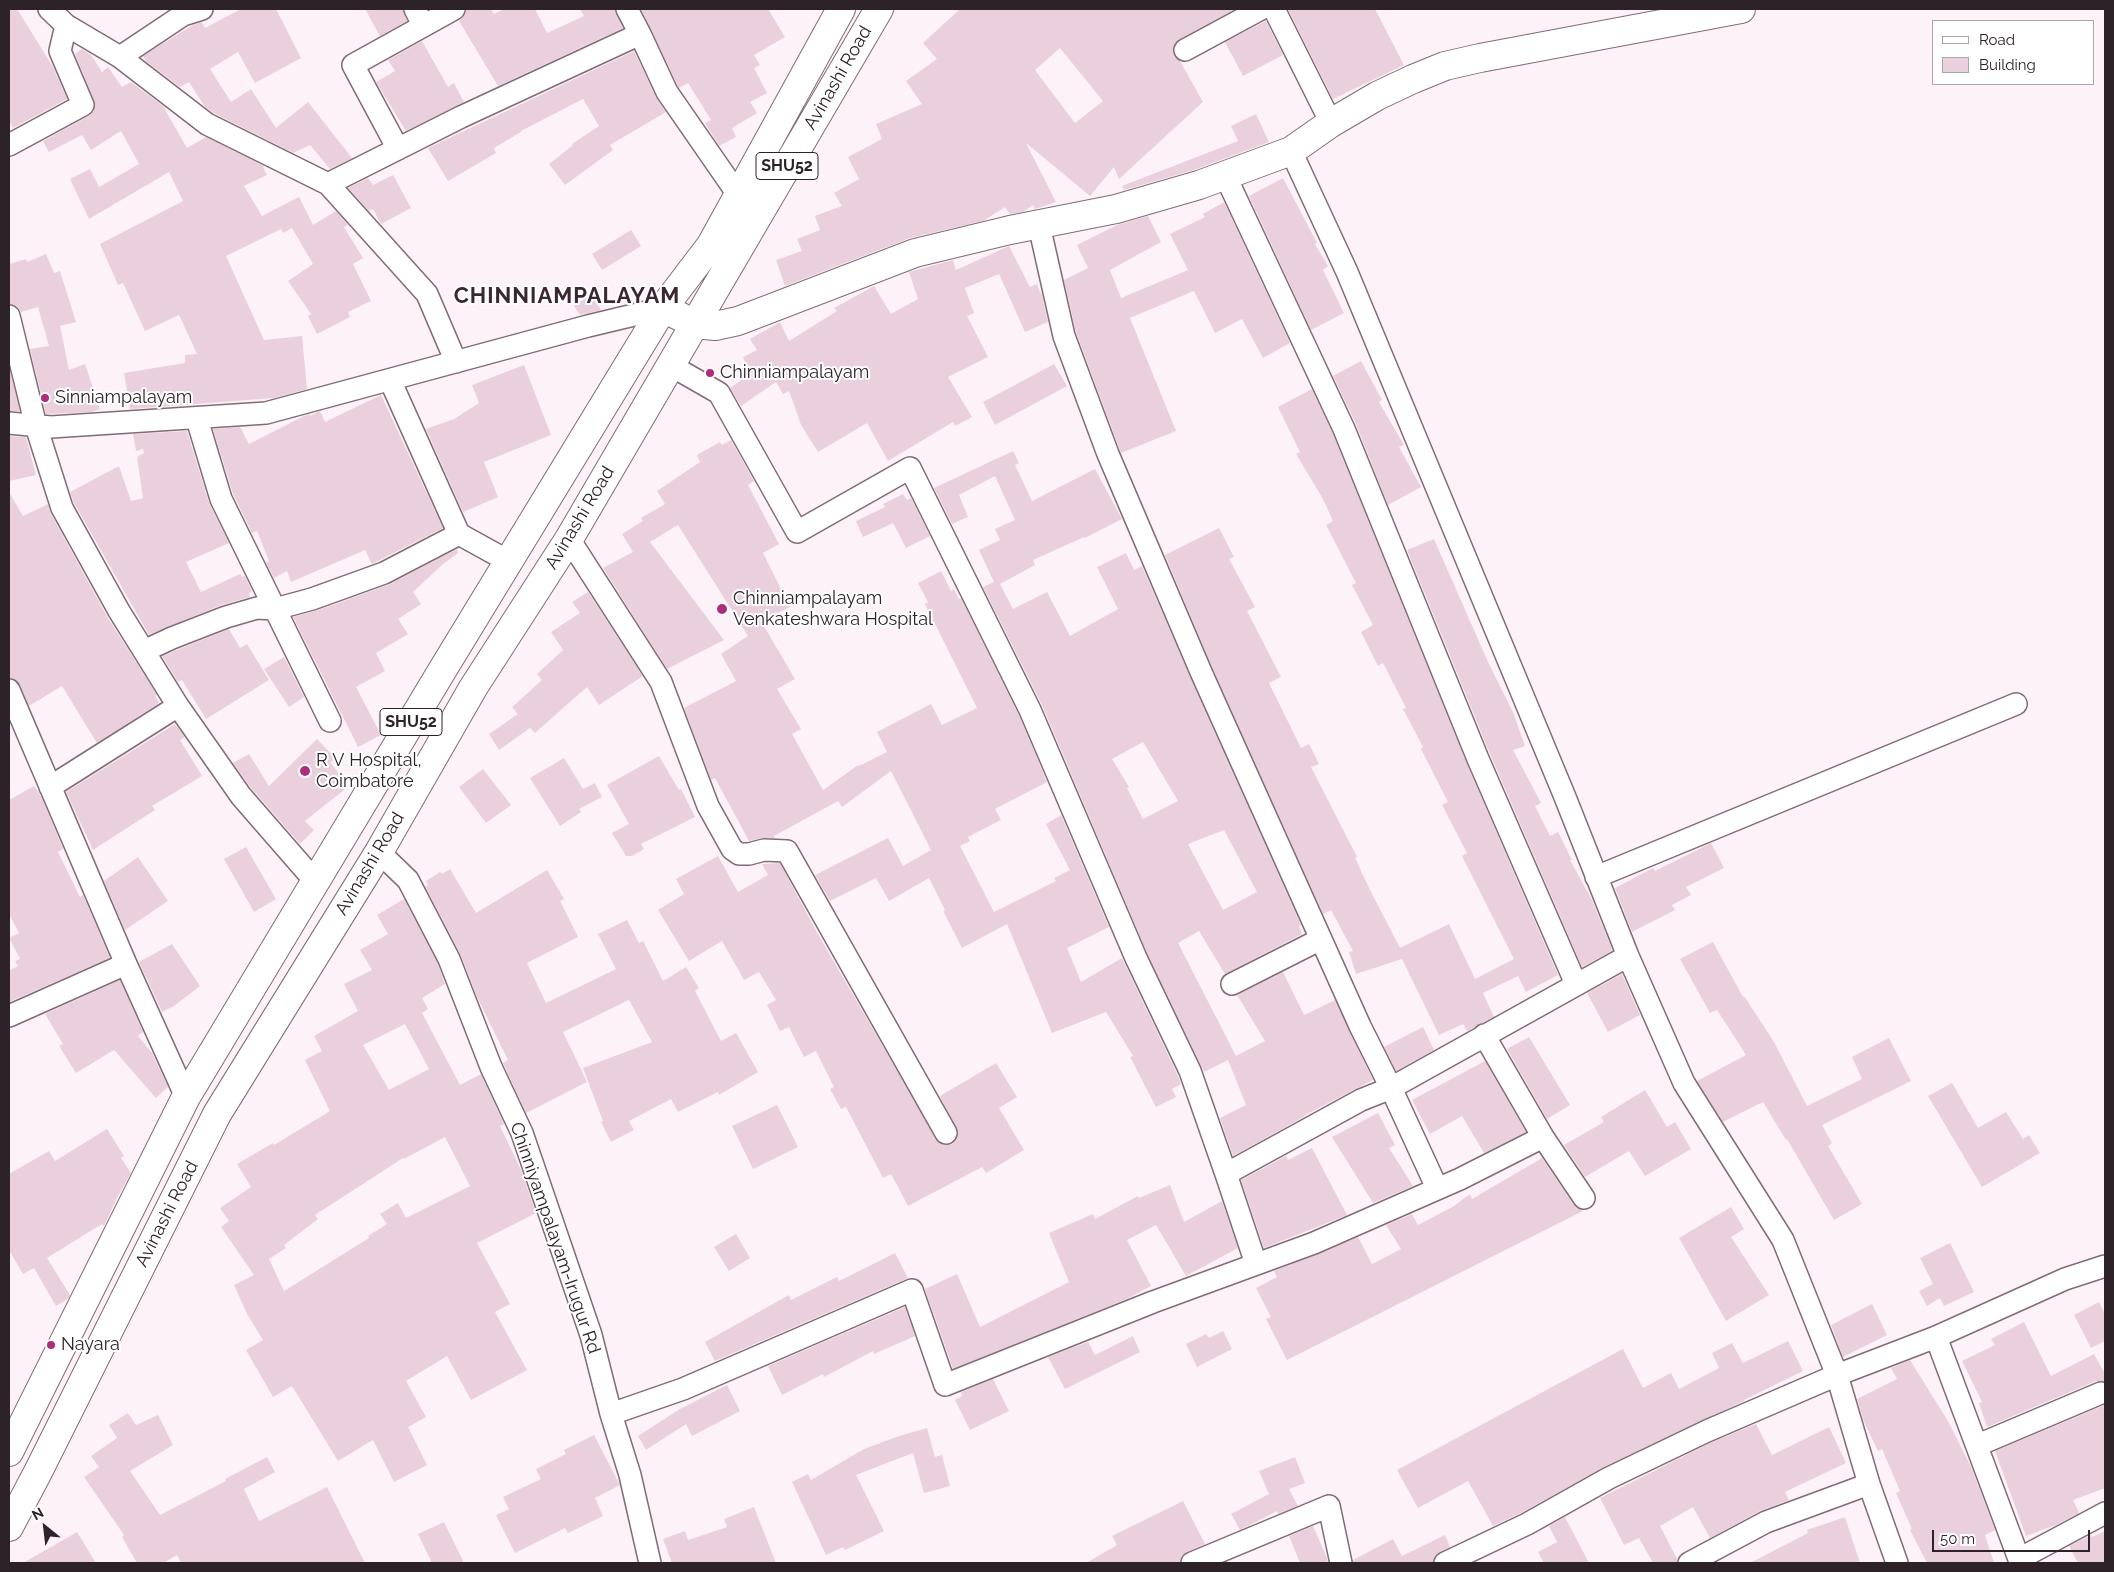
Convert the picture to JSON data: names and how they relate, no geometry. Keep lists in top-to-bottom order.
{
  "streets": {
    "main road": ["Avinashi Road", "SHU52"],
    "street": ["Chinniyampalayam-Irugur Rd"]
  },
  "crossings": [
    ["Avinashi Road", "Chinniyampalayam-Irugur Rd"]
  ],
  "districts": ["CHINNIAMPALAYAM"],
  "places": [
    "Chinniampalayam",
    "Sinniampalayam",
    "Chinniampalayam Venkateshwara Hospital",
    "R V Hospital, Coimbatore",
    "Nayara"
  ],
  "legend": ["Road", "Building"],
  "scale_bar": "50 m",
  "north": "top left"
}
